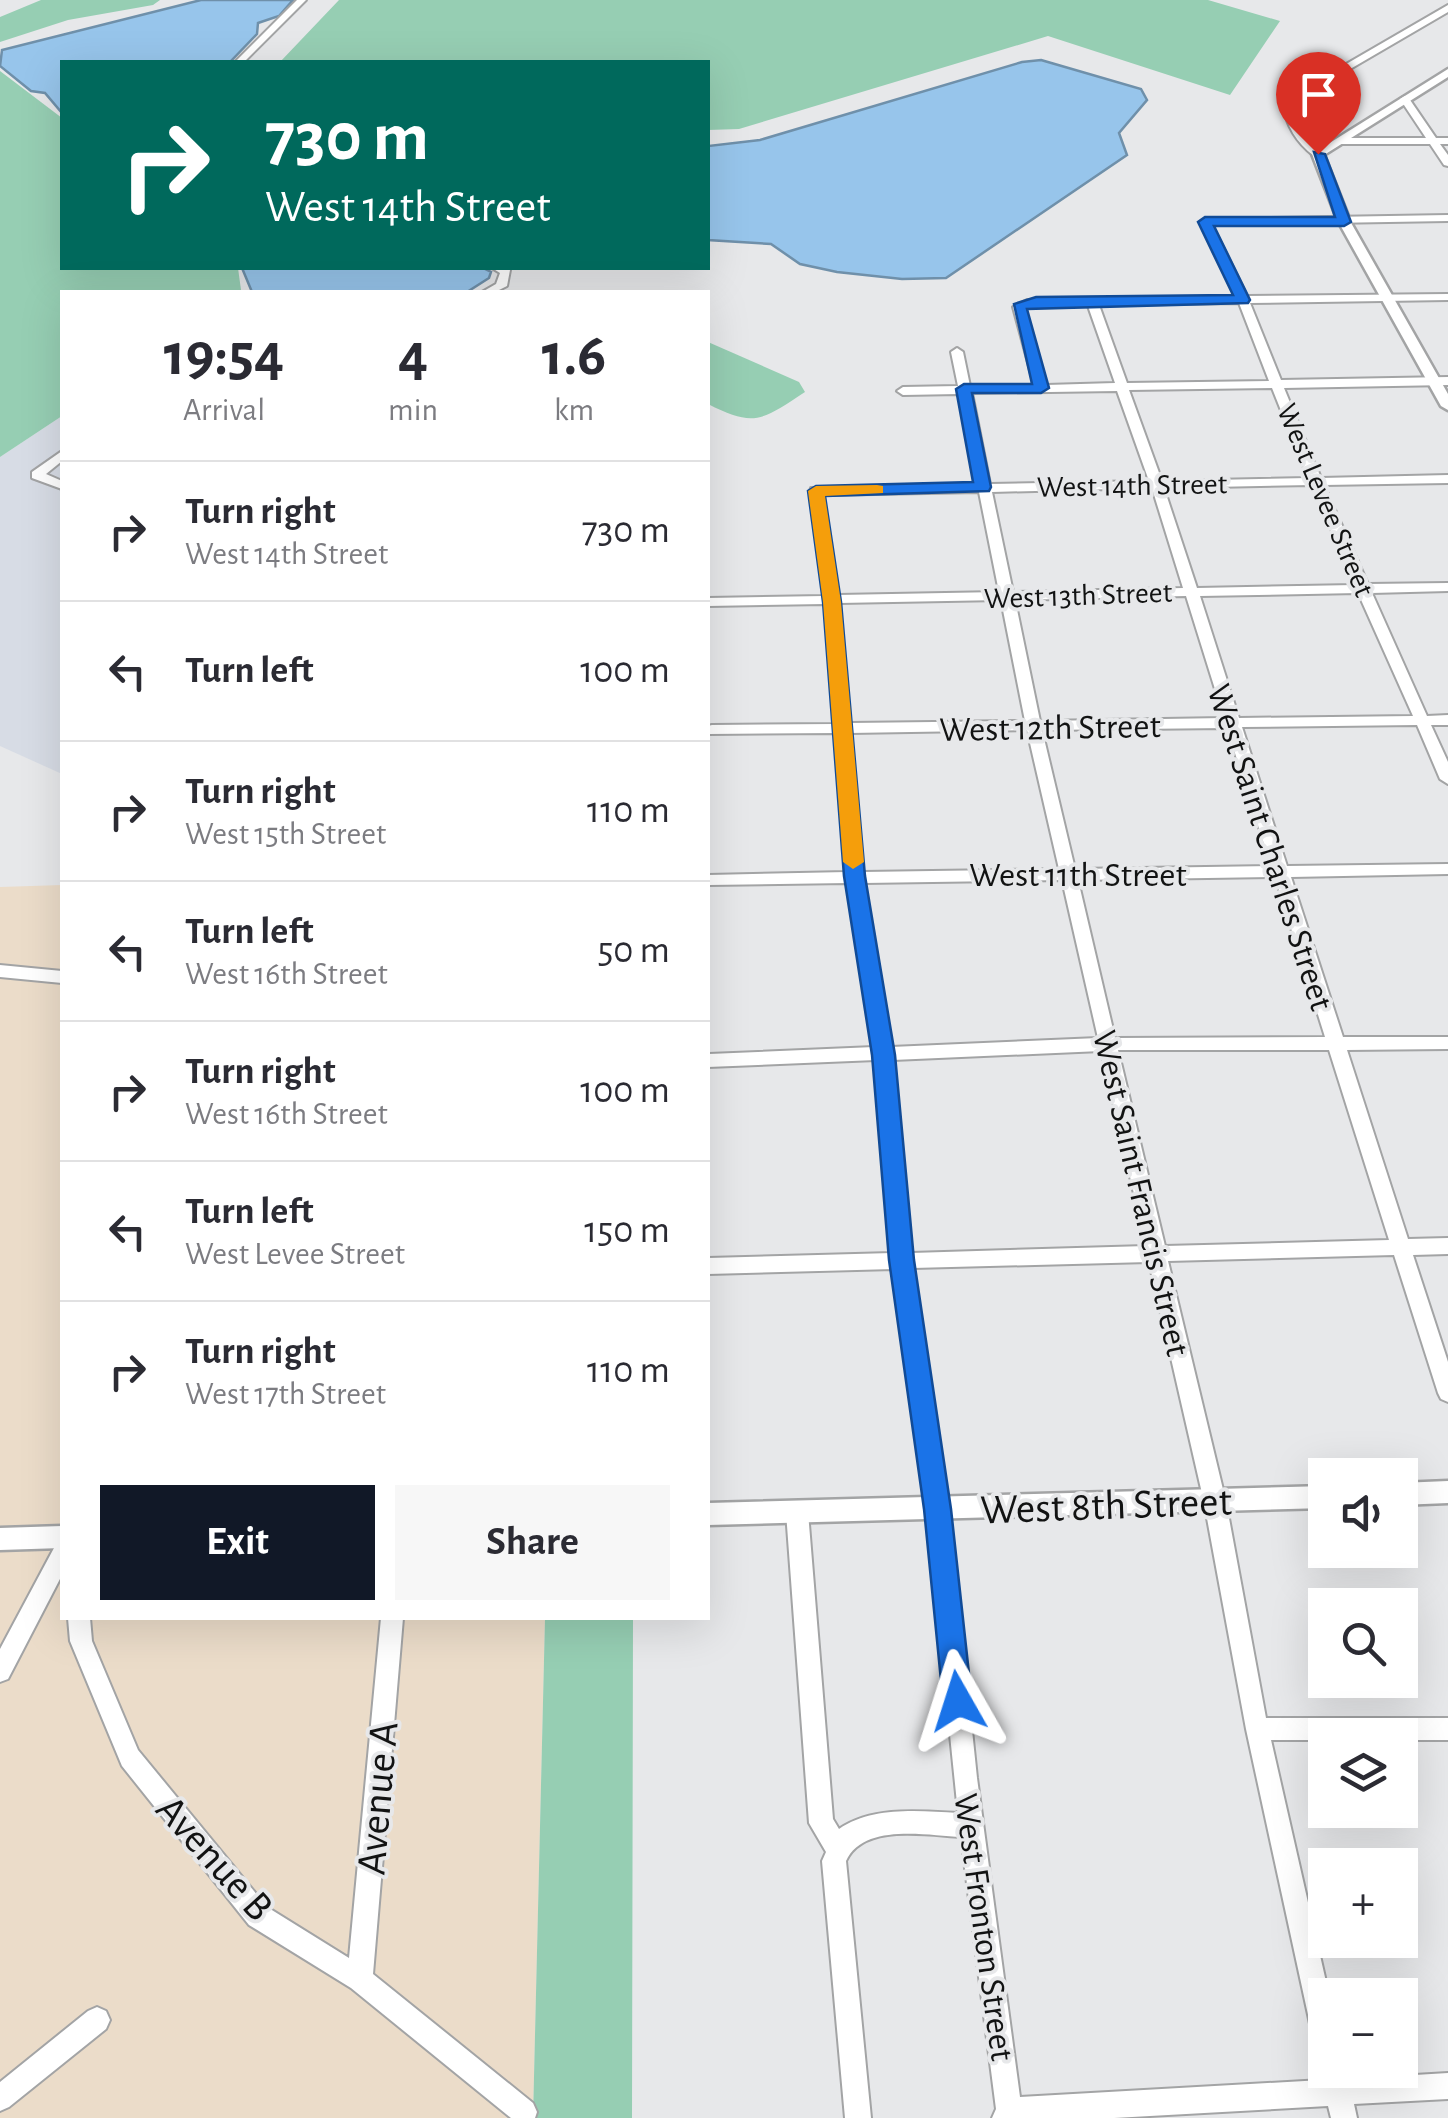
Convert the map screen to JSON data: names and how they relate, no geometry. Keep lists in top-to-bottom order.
{
  "streets": {
    "street": [
      "West 14th Street",
      "West Levee Street",
      "West 13th Street",
      "West 12th Street",
      "West Saint Charles Street",
      "West 11th Street",
      "West Saint Francis Street",
      "West 8th Street",
      "Avenue A",
      "Avenue B",
      "West Fronton Street"
    ]
  },
  "crossings": [
    ["West 14th Street", "West Levee Street"],
    ["West 14th Street", "West Saint Charles Street"],
    ["West 14th Street", "West Saint Francis Street"],
    ["West 14th Street", "West Fronton Street"],
    ["West Levee Street", "West 13th Street"],
    ["West Levee Street", "West 12th Street"],
    ["West 13th Street", "West Saint Charles Street"],
    ["West 13th Street", "West Saint Francis Street"],
    ["West 13th Street", "West Fronton Street"],
    ["West 12th Street", "West Saint Charles Street"],
    ["West 12th Street", "West Saint Francis Street"],
    ["West 12th Street", "West Fronton Street"],
    ["West Saint Charles Street", "West 11th Street"],
    ["West 11th Street", "West Saint Francis Street"],
    ["West 11th Street", "West Fronton Street"],
    ["West Saint Francis Street", "West 8th Street"],
    ["West 8th Street", "West Fronton Street"],
    ["Avenue A", "Avenue B"]
  ],
  "page": {
    "turn": ["730 m", "West 14th Street"],
    "eta": [
      "19:54",
      "Arrival",
      "4",
      "min",
      "1.6",
      "km"
    ],
    "list": [
      {
        "name": "Turn right",
        "note": "West 14th Street",
        "value": "730 m"
      },
      {
        "name": "Turn left",
        "value": "100 m"
      },
      {
        "name": "Turn right",
        "note": "West 15th Street",
        "value": "110 m"
      },
      {
        "name": "Turn left",
        "note": "West 16th Street",
        "value": "50 m"
      },
      {
        "name": "Turn right",
        "note": "West 16th Street",
        "value": "100 m"
      },
      {
        "name": "Turn left",
        "note": "West Levee Street",
        "value": "150 m"
      },
      {
        "name": "Turn right",
        "note": "West 17th Street",
        "value": "110 m"
      }
    ],
    "map_buttons": ["+", "−"],
    "buttons": ["Exit", "Share"]
  }
}
